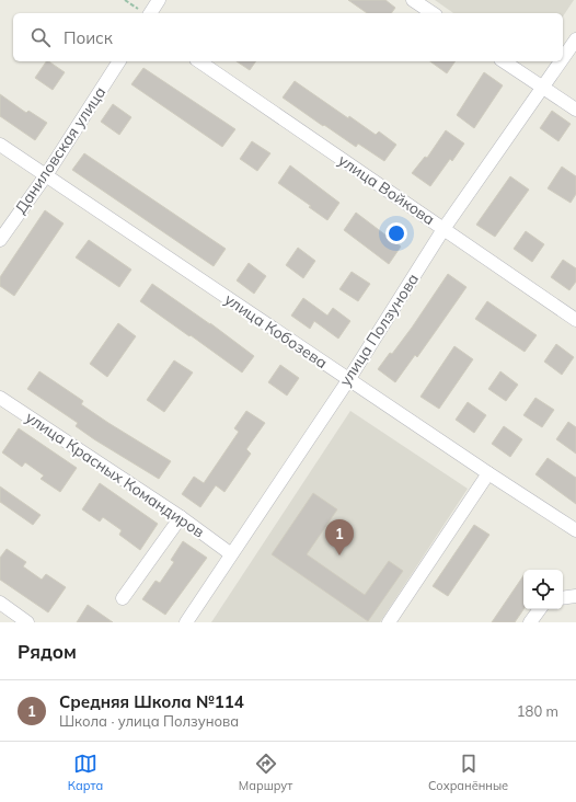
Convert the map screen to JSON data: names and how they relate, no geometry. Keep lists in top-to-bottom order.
{
  "streets": {
    "street": [
      "Даниловская улица",
      "улица Войкова",
      "улица Ползунова",
      "улица Кобозева",
      "улица Красных Командиров"
    ]
  },
  "crossings": [
    ["Даниловская улица", "улица Кобозева"],
    ["улица Войкова", "улица Ползунова"],
    ["улица Ползунова", "улица Кобозева"],
    ["улица Ползунова", "улица Красных Командиров"]
  ],
  "page": {
    "search": "Поиск",
    "pins": "1",
    "heading": "Рядом",
    "list": [
      {
        "mark": "1",
        "name": "Средняя Школа №114",
        "note": "Школа · улица Ползунова",
        "value": "180 m"
      }
    ],
    "nav": ["Карта", "Маршрут", "Сохранённые"]
  }
}
